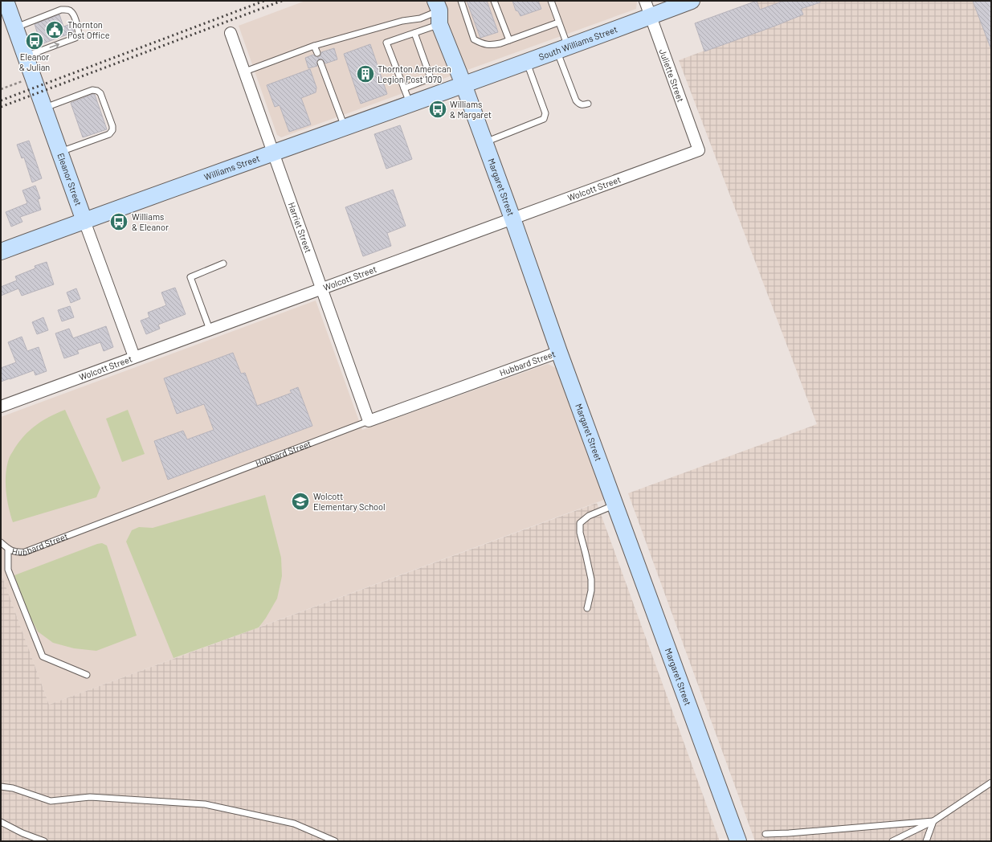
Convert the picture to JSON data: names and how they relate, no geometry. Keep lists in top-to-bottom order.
{
  "streets": {
    "street": [
      "South Williams Street",
      "Juliette Street",
      "Williams Street",
      "Eleanor Street",
      "Margaret Street",
      "Wolcott Street",
      "Harriet Street",
      "Hubbard Street"
    ]
  },
  "crossings": [
    ["South Williams Street", "Juliette Street"],
    ["South Williams Street", "Williams Street"],
    ["South Williams Street", "Margaret Street"],
    ["Juliette Street", "Wolcott Street"],
    ["Williams Street", "Eleanor Street"],
    ["Williams Street", "Margaret Street"],
    ["Williams Street", "Harriet Street"],
    ["Eleanor Street", "Wolcott Street"],
    ["Margaret Street", "Wolcott Street"],
    ["Margaret Street", "Hubbard Street"],
    ["Wolcott Street", "Harriet Street"],
    ["Harriet Street", "Hubbard Street"]
  ],
  "places": {
    "public building": ["Thornton Post Office"],
    "bus stop": ["Eleanor & Julian", "Williams & Margaret", "Williams & Eleanor"],
    "building": ["Thornton American Legion Post 1070"],
    "school or university": ["Wolcott Elementary School"]
  }
}
